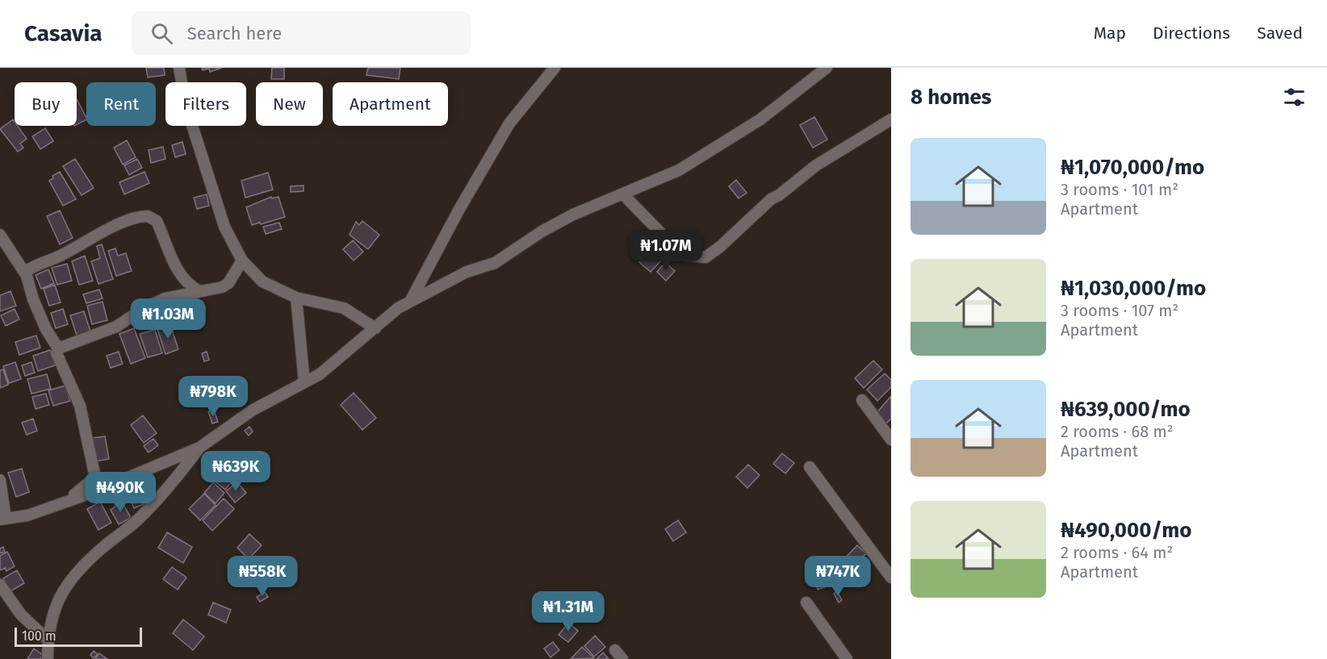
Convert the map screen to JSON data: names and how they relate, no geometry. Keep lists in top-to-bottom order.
{
  "scale_bar": "100 m",
  "page": {
    "header": "Casavia",
    "search": "Search here",
    "nav": ["Map", "Directions", "Saved"],
    "heading": "8 homes",
    "chip": [
      "Buy",
      "Rent",
      "Filters",
      "New",
      "Apartment"
    ],
    "list": [
      {
        "name": "₦1,070,000/mo",
        "note": "3 rooms · 101 m² · Apartment"
      },
      {
        "name": "₦1,030,000/mo",
        "note": "3 rooms · 107 m² · Apartment"
      },
      {
        "name": "₦639,000/mo",
        "note": "2 rooms · 68 m² · Apartment"
      },
      {
        "name": "₦490,000/mo",
        "note": "2 rooms · 64 m² · Apartment"
      }
    ],
    "price": [
      "₦1.07M",
      "₦1.03M",
      "₦798K",
      "₦639K",
      "₦490K",
      "₦558K",
      "₦747K",
      "₦1.31M"
    ],
    "scale": "100 m"
  }
}
